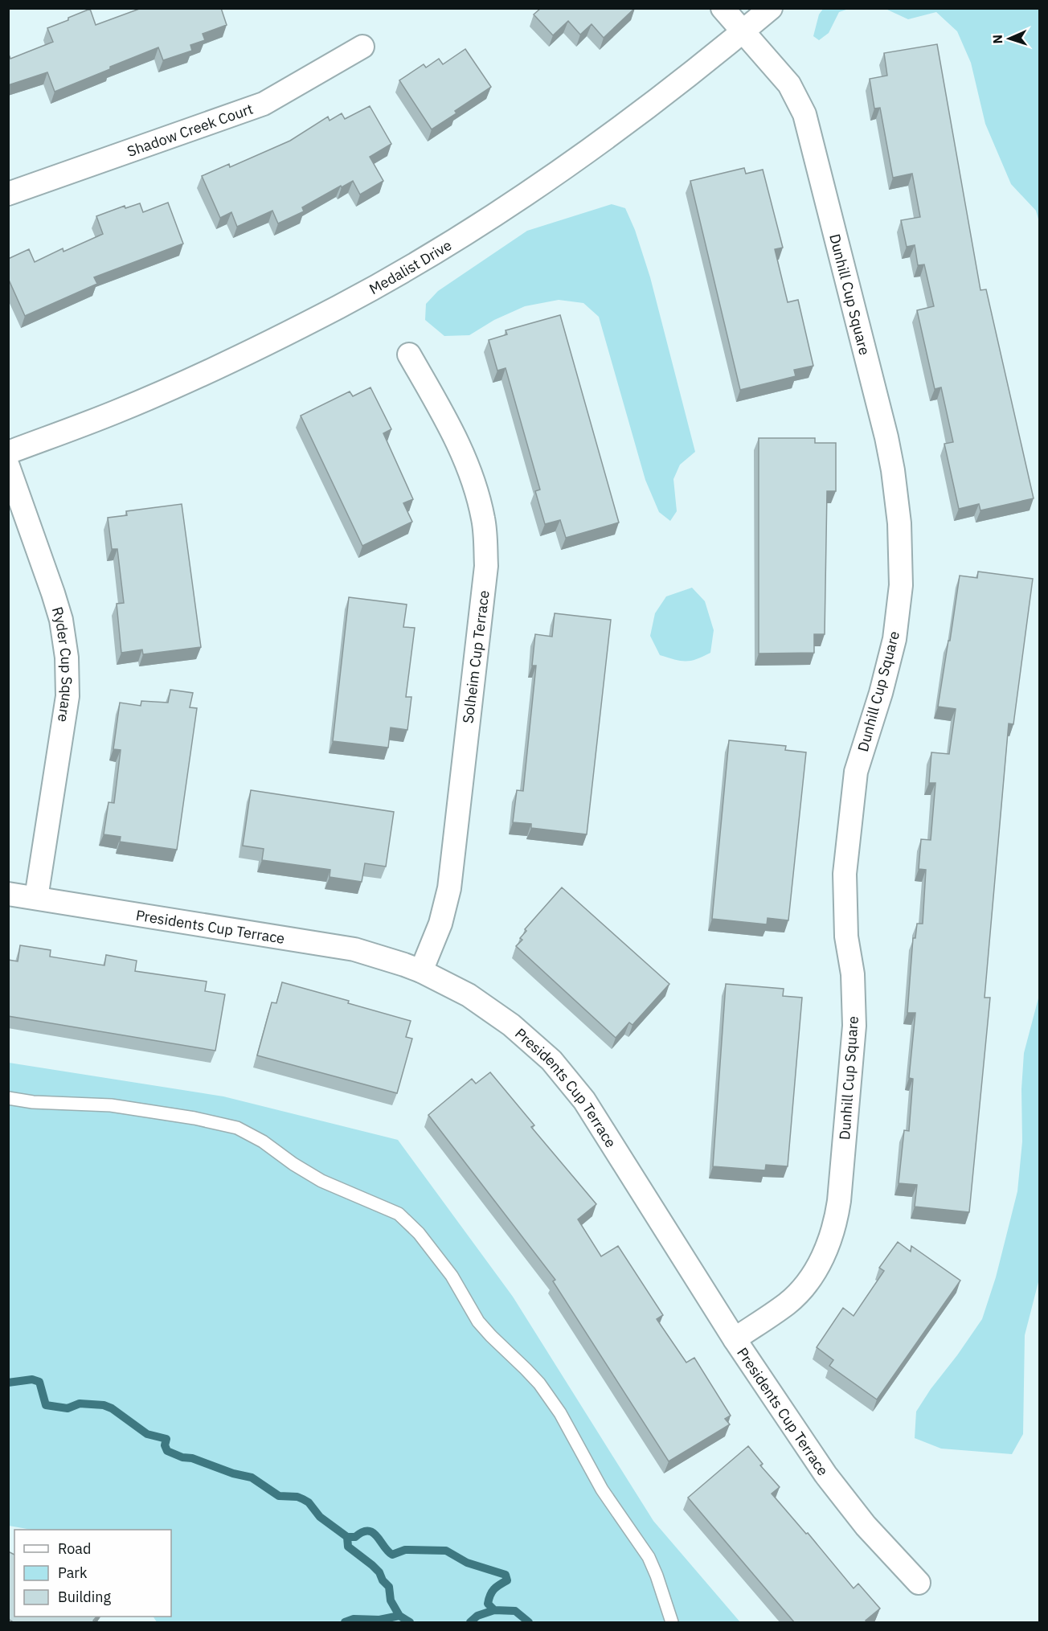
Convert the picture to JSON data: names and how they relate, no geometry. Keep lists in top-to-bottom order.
{
  "streets": {
    "street": [
      "Shadow Creek Court",
      "Medalist Drive",
      "Dunhill Cup Square",
      "Solheim Cup Terrace",
      "Ryder Cup Square",
      "Presidents Cup Terrace"
    ]
  },
  "crossings": [
    ["Medalist Drive", "Dunhill Cup Square"],
    ["Dunhill Cup Square", "Presidents Cup Terrace"],
    ["Solheim Cup Terrace", "Presidents Cup Terrace"],
    ["Ryder Cup Square", "Presidents Cup Terrace"]
  ],
  "legend": ["Road", "Park", "Building"],
  "north": "left"
}
